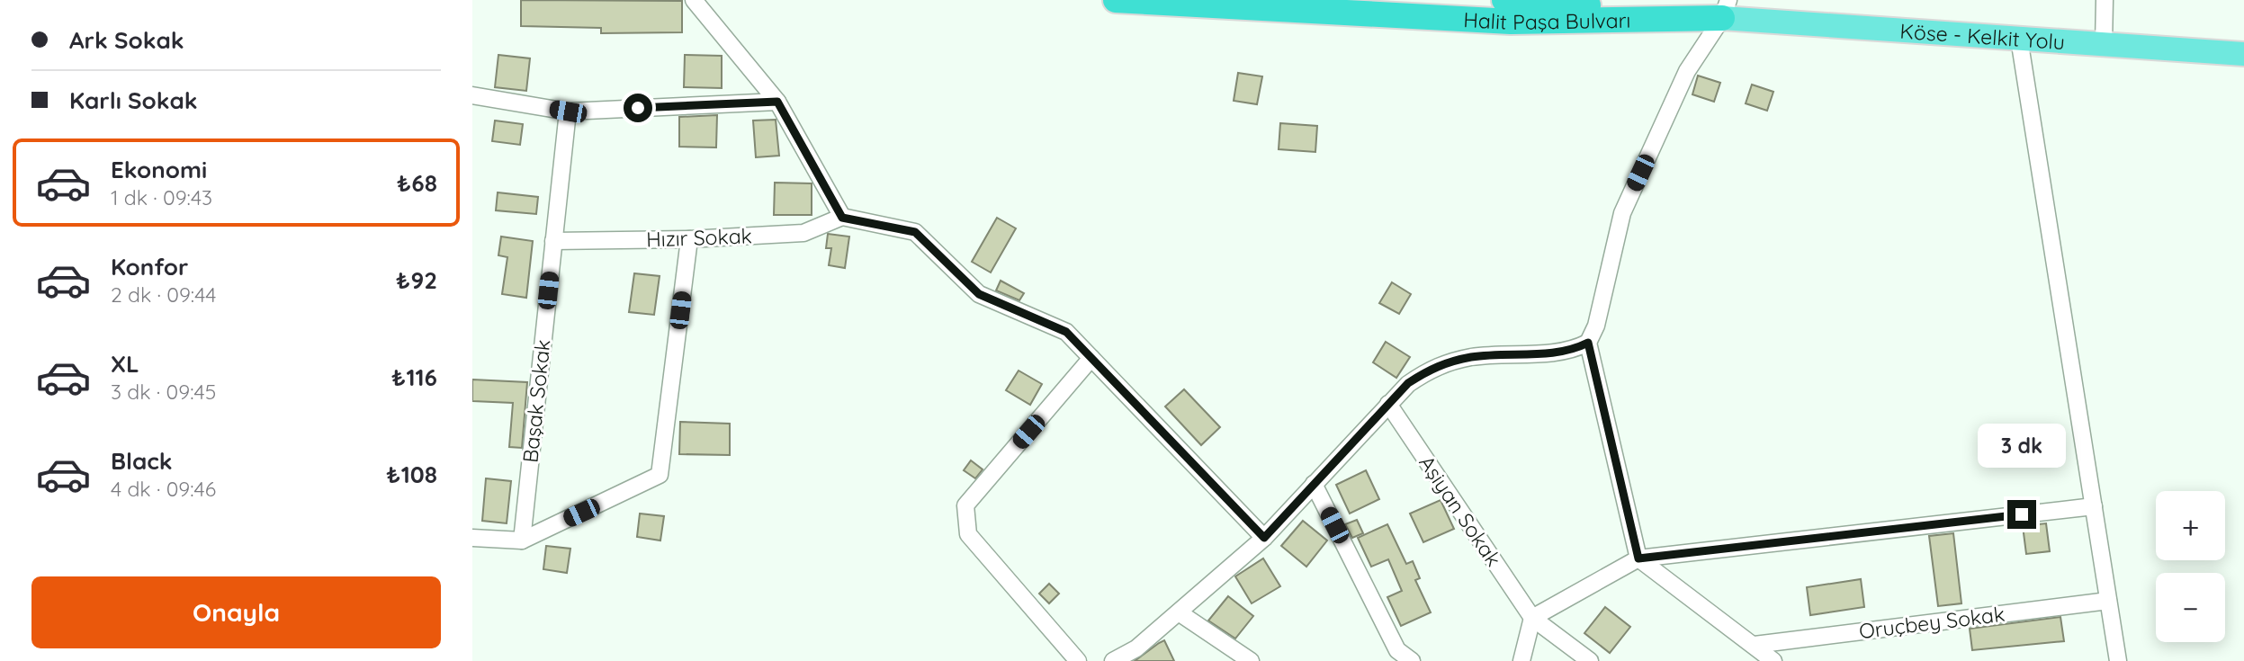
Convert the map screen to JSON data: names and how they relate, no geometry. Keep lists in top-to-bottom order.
{
  "streets": {
    "highway": ["Halit Paşa Bulvarı"],
    "main road": ["Köse - Kelkit Yolu"],
    "street": [
      "Hızır Sokak",
      "Başak Sokak",
      "Aşiyan Sokak",
      "Oruçbey Sokak"
    ]
  },
  "crossings": [
    ["Halit Paşa Bulvarı", "Köse - Kelkit Yolu"],
    ["Hızır Sokak", "Başak Sokak"]
  ],
  "page": {
    "banner": ["Ark Sokak", "Karlı Sokak"],
    "list": [
      {
        "name": "Ekonomi",
        "note": "1 dk · 09:43",
        "value": "₺68"
      },
      {
        "name": "Konfor",
        "note": "2 dk · 09:44",
        "value": "₺92"
      },
      {
        "name": "XL",
        "note": "3 dk · 09:45",
        "value": "₺116"
      },
      {
        "name": "Black",
        "note": "4 dk · 09:46",
        "value": "₺108"
      }
    ],
    "bubble": "3 dk",
    "map_buttons": ["+", "−"],
    "buttons": "Onayla"
  }
}
